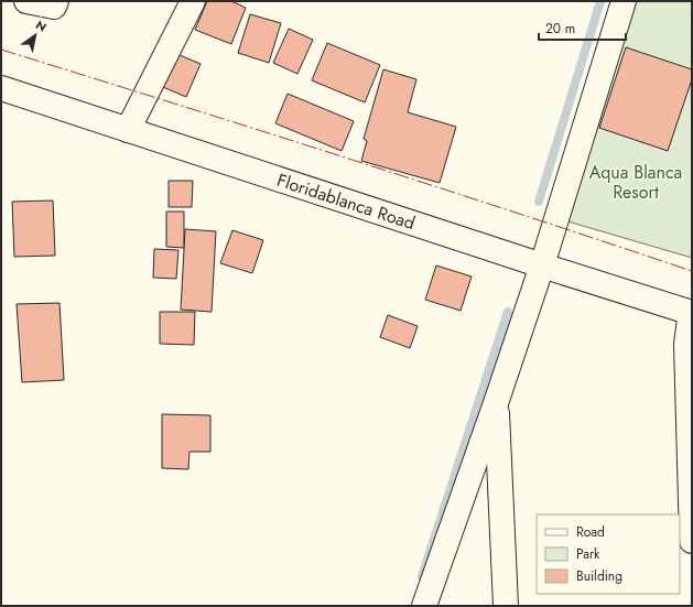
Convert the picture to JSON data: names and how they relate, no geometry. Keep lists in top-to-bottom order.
{
  "streets": {
    "street": ["Floridablanca Road"]
  },
  "parks": ["Aqua Blanca Resort"],
  "legend": ["Road", "Park", "Building"],
  "scale_bar": "20 m",
  "north": "top right"
}
